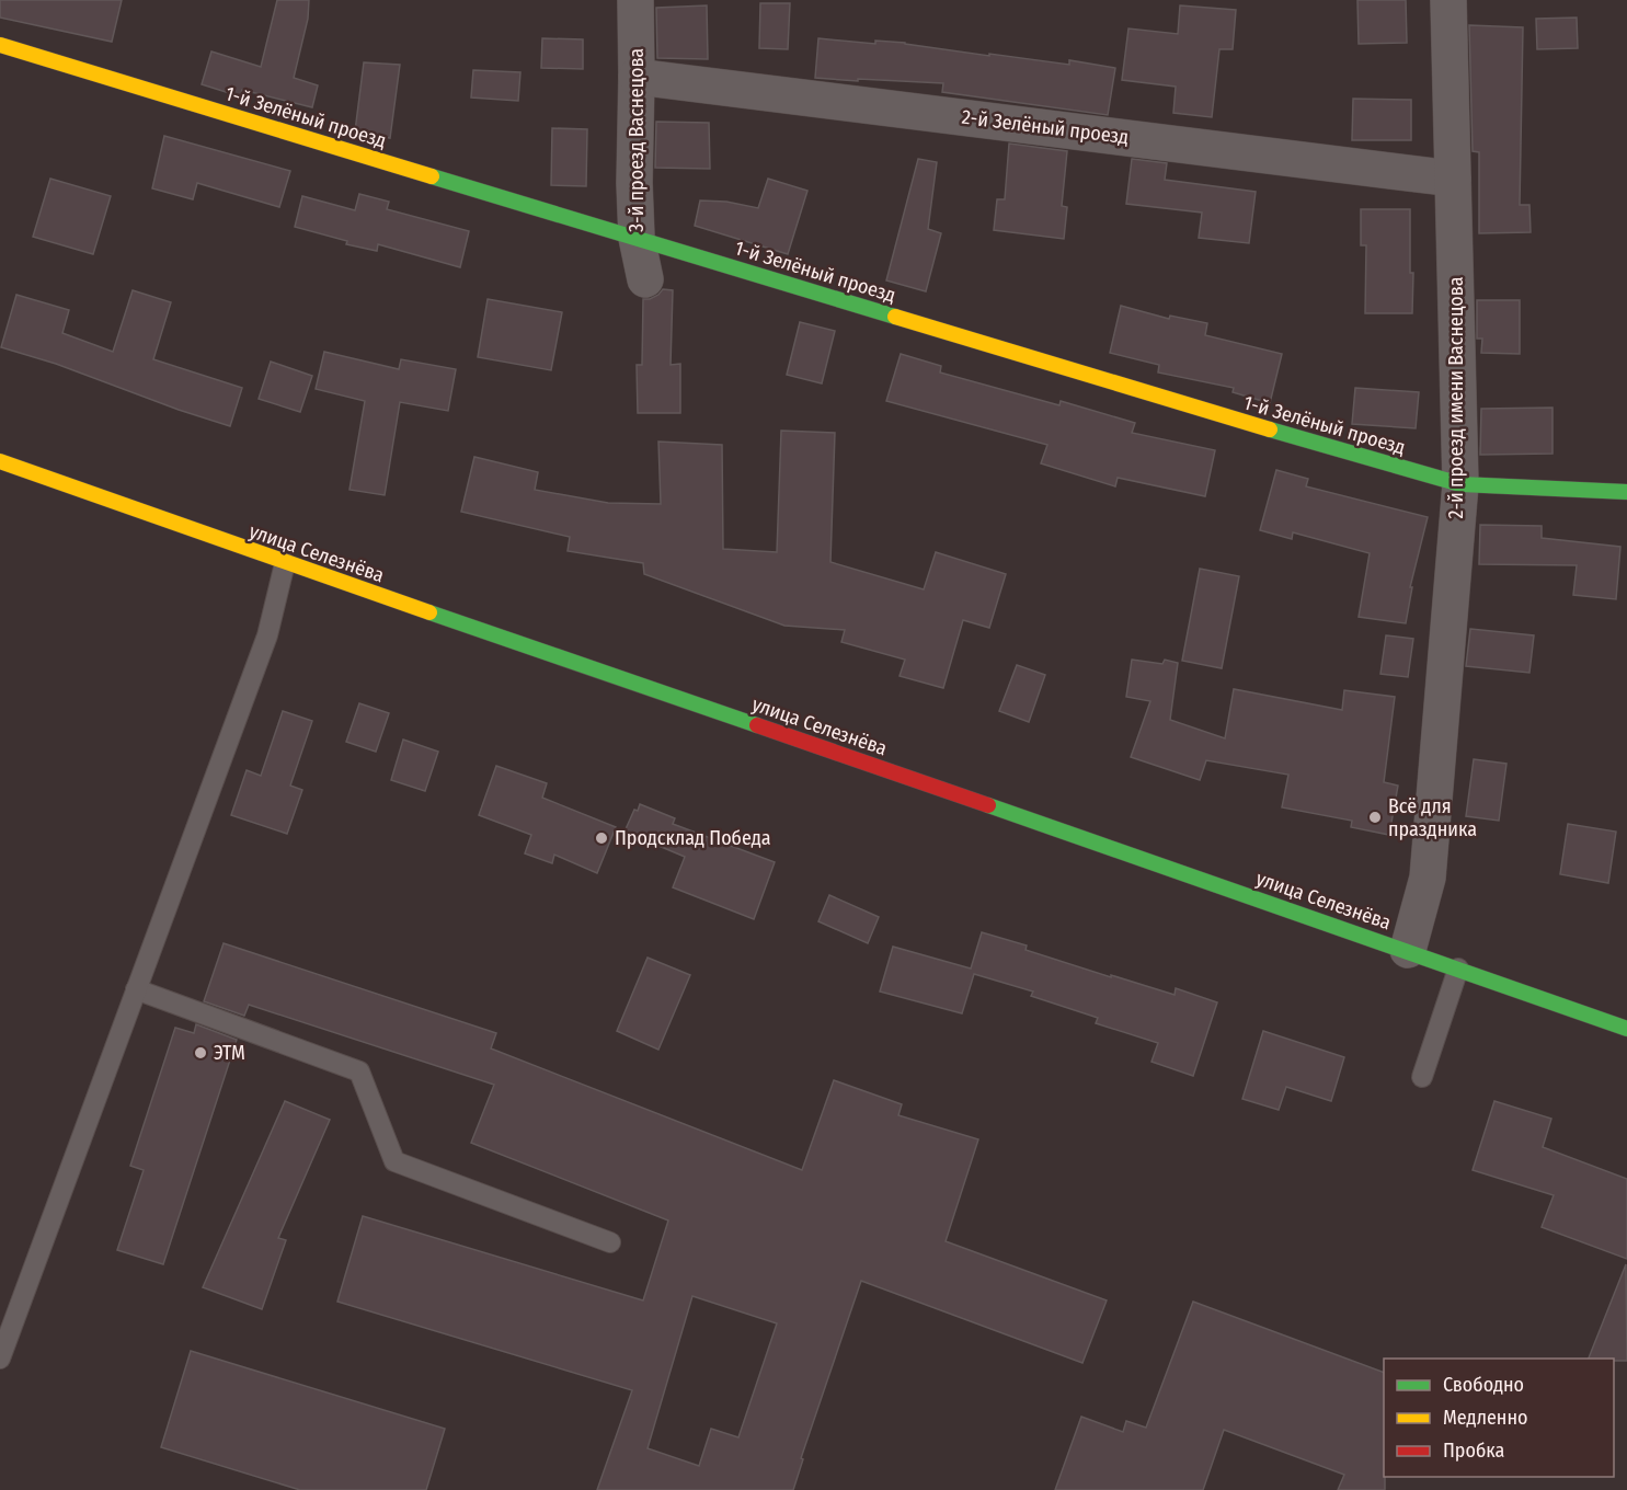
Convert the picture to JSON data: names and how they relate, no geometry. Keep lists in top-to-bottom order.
{
  "streets": {
    "street": [
      "1-й Зелёный проезд",
      "2-й Зелёный проезд",
      "3-й проезд Васнецова",
      "2-й проезд имени Васнецова",
      "улица Селезнёва"
    ]
  },
  "crossings": [
    ["1-й Зелёный проезд", "3-й проезд Васнецова"],
    ["1-й Зелёный проезд", "2-й проезд имени Васнецова"],
    ["2-й Зелёный проезд", "3-й проезд Васнецова"],
    ["2-й Зелёный проезд", "2-й проезд имени Васнецова"],
    ["2-й проезд имени Васнецова", "улица Селезнёва"]
  ],
  "places": ["Всё для праздника", "Продсклад Победа", "ЭТМ"],
  "legend": ["Свободно", "Медленно", "Пробка"]
}
